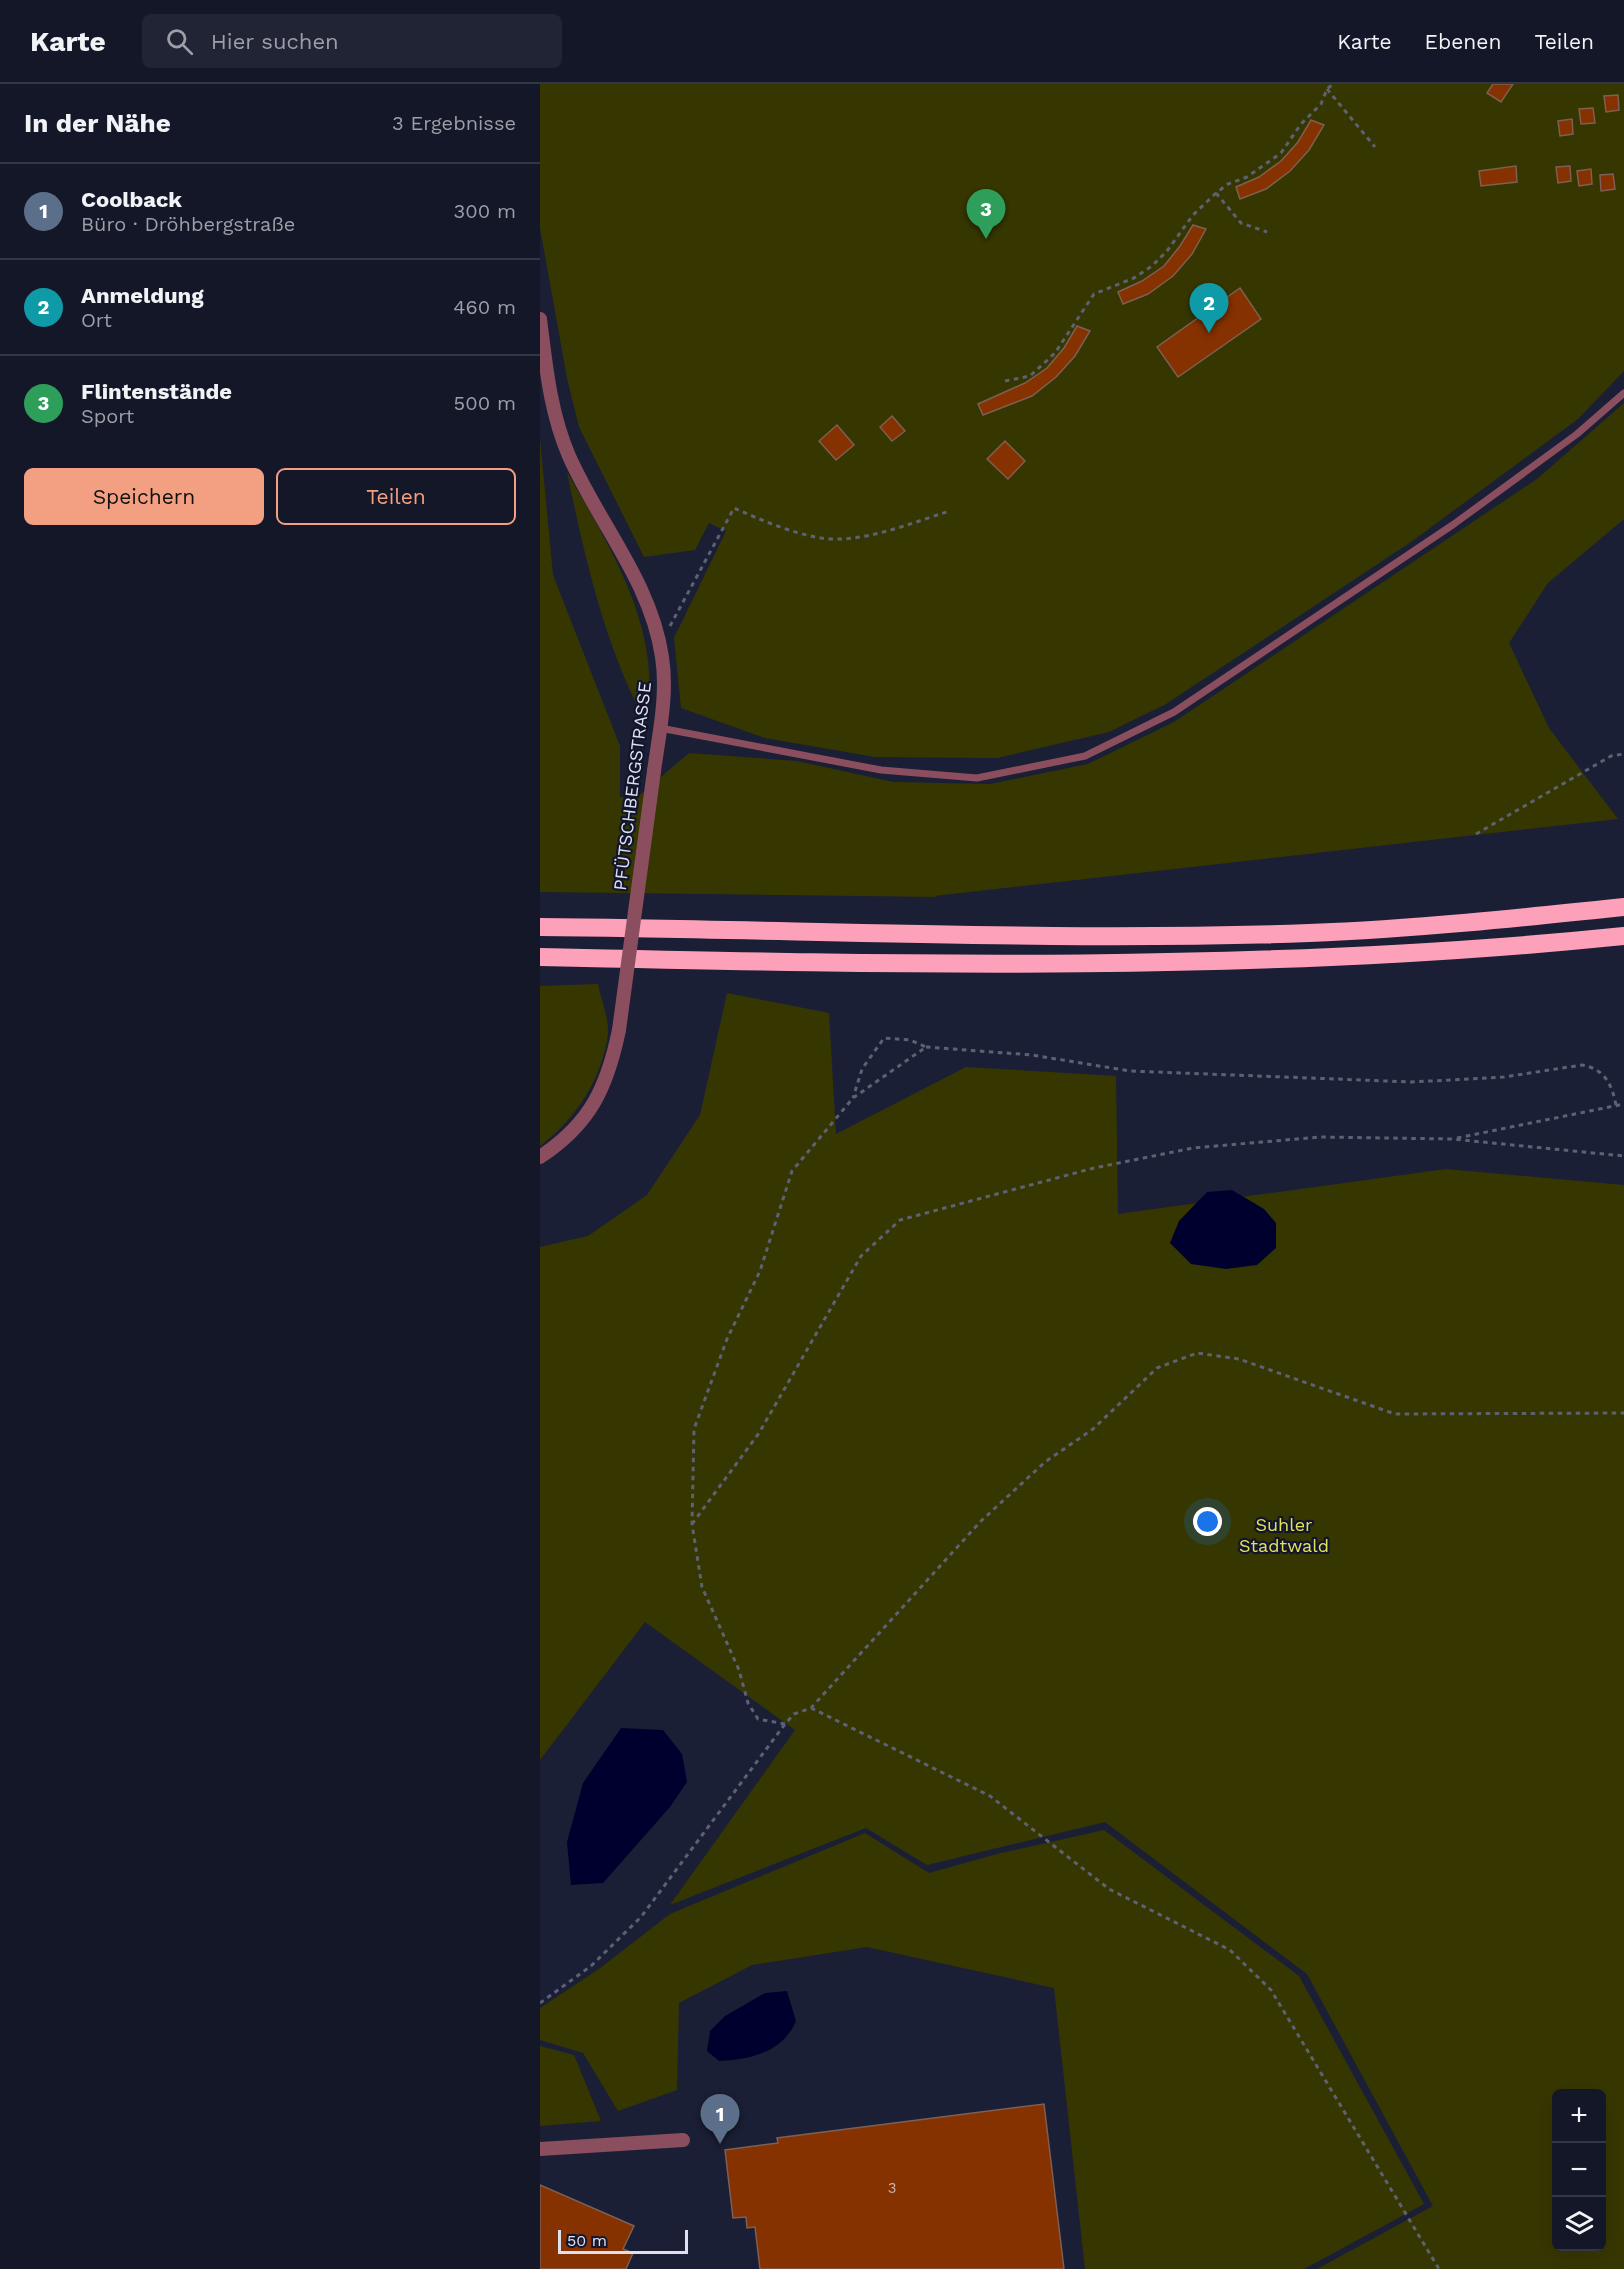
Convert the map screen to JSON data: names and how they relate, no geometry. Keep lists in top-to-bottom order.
{
  "streets": {
    "street": ["PFÜTSCHBERGSTRASSE"]
  },
  "parks": ["Suhler Stadtwald"],
  "house_numbers": ["3"],
  "scale_bar": "50 m",
  "page": {
    "header": "Karte",
    "search": "Hier suchen",
    "nav": ["Karte", "Ebenen", "Teilen"],
    "heading": ["In der Nähe", "3 Ergebnisse"],
    "list": [
      {
        "mark": "1",
        "name": "Coolback",
        "note": "Büro · Dröhbergstraße",
        "value": "300 m"
      },
      {
        "mark": "2",
        "name": "Anmeldung",
        "note": "Ort",
        "value": "460 m"
      },
      {
        "mark": "3",
        "name": "Flintenstände",
        "note": "Sport",
        "value": "500 m"
      }
    ],
    "pins": ["3", "2", "1"],
    "buttons": ["Speichern", "Teilen"],
    "map_buttons": ["+", "−"],
    "scale": "50 m"
  }
}
